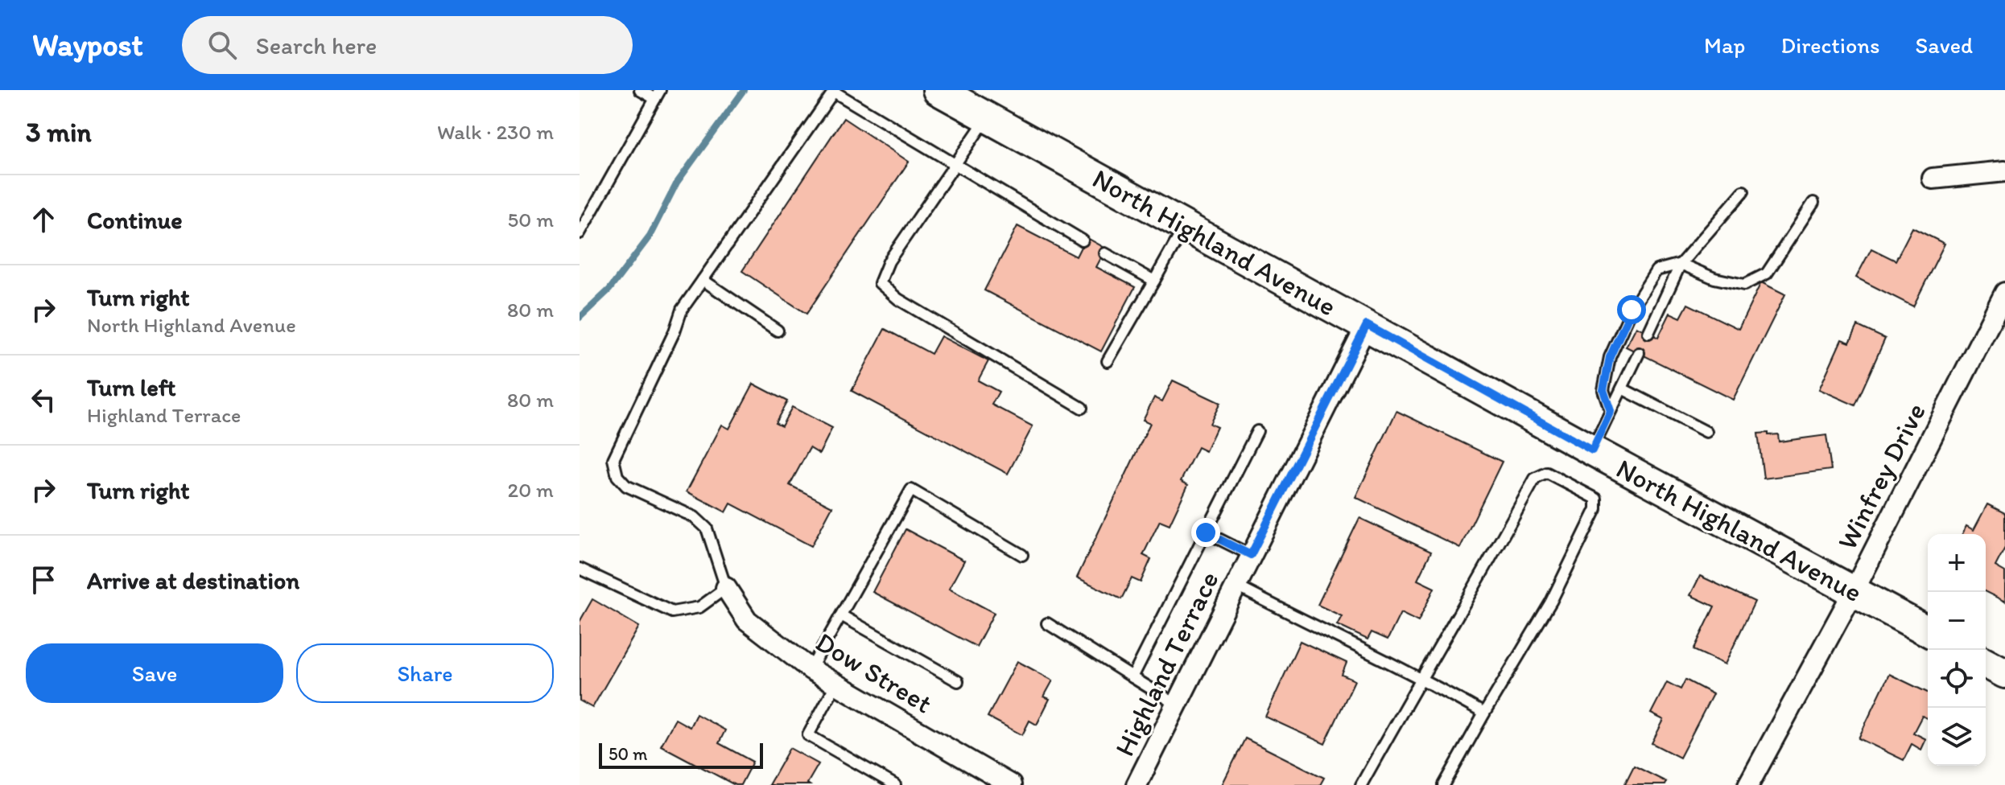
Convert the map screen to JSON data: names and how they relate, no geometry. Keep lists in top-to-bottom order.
{
  "streets": {
    "street": [
      "North Highland Avenue",
      "Winfrey Drive",
      "Highland Terrace",
      "Dow Street"
    ]
  },
  "crossings": [
    ["North Highland Avenue", "Winfrey Drive"],
    ["North Highland Avenue", "Highland Terrace"]
  ],
  "scale_bar": "50 m",
  "page": {
    "header": "Waypost",
    "search": "Search here",
    "nav": ["Map", "Directions", "Saved"],
    "heading": ["3 min", "Walk · 230 m"],
    "list": [
      ["Continue", "50 m"],
      ["Turn right", "North Highland Avenue", "80 m"],
      ["Turn left", "Highland Terrace", "80 m"],
      ["Turn right", "20 m"],
      "Arrive at destination"
    ],
    "map_buttons": ["+", "−"],
    "buttons": ["Save", "Share"],
    "scale": "50 m"
  }
}
